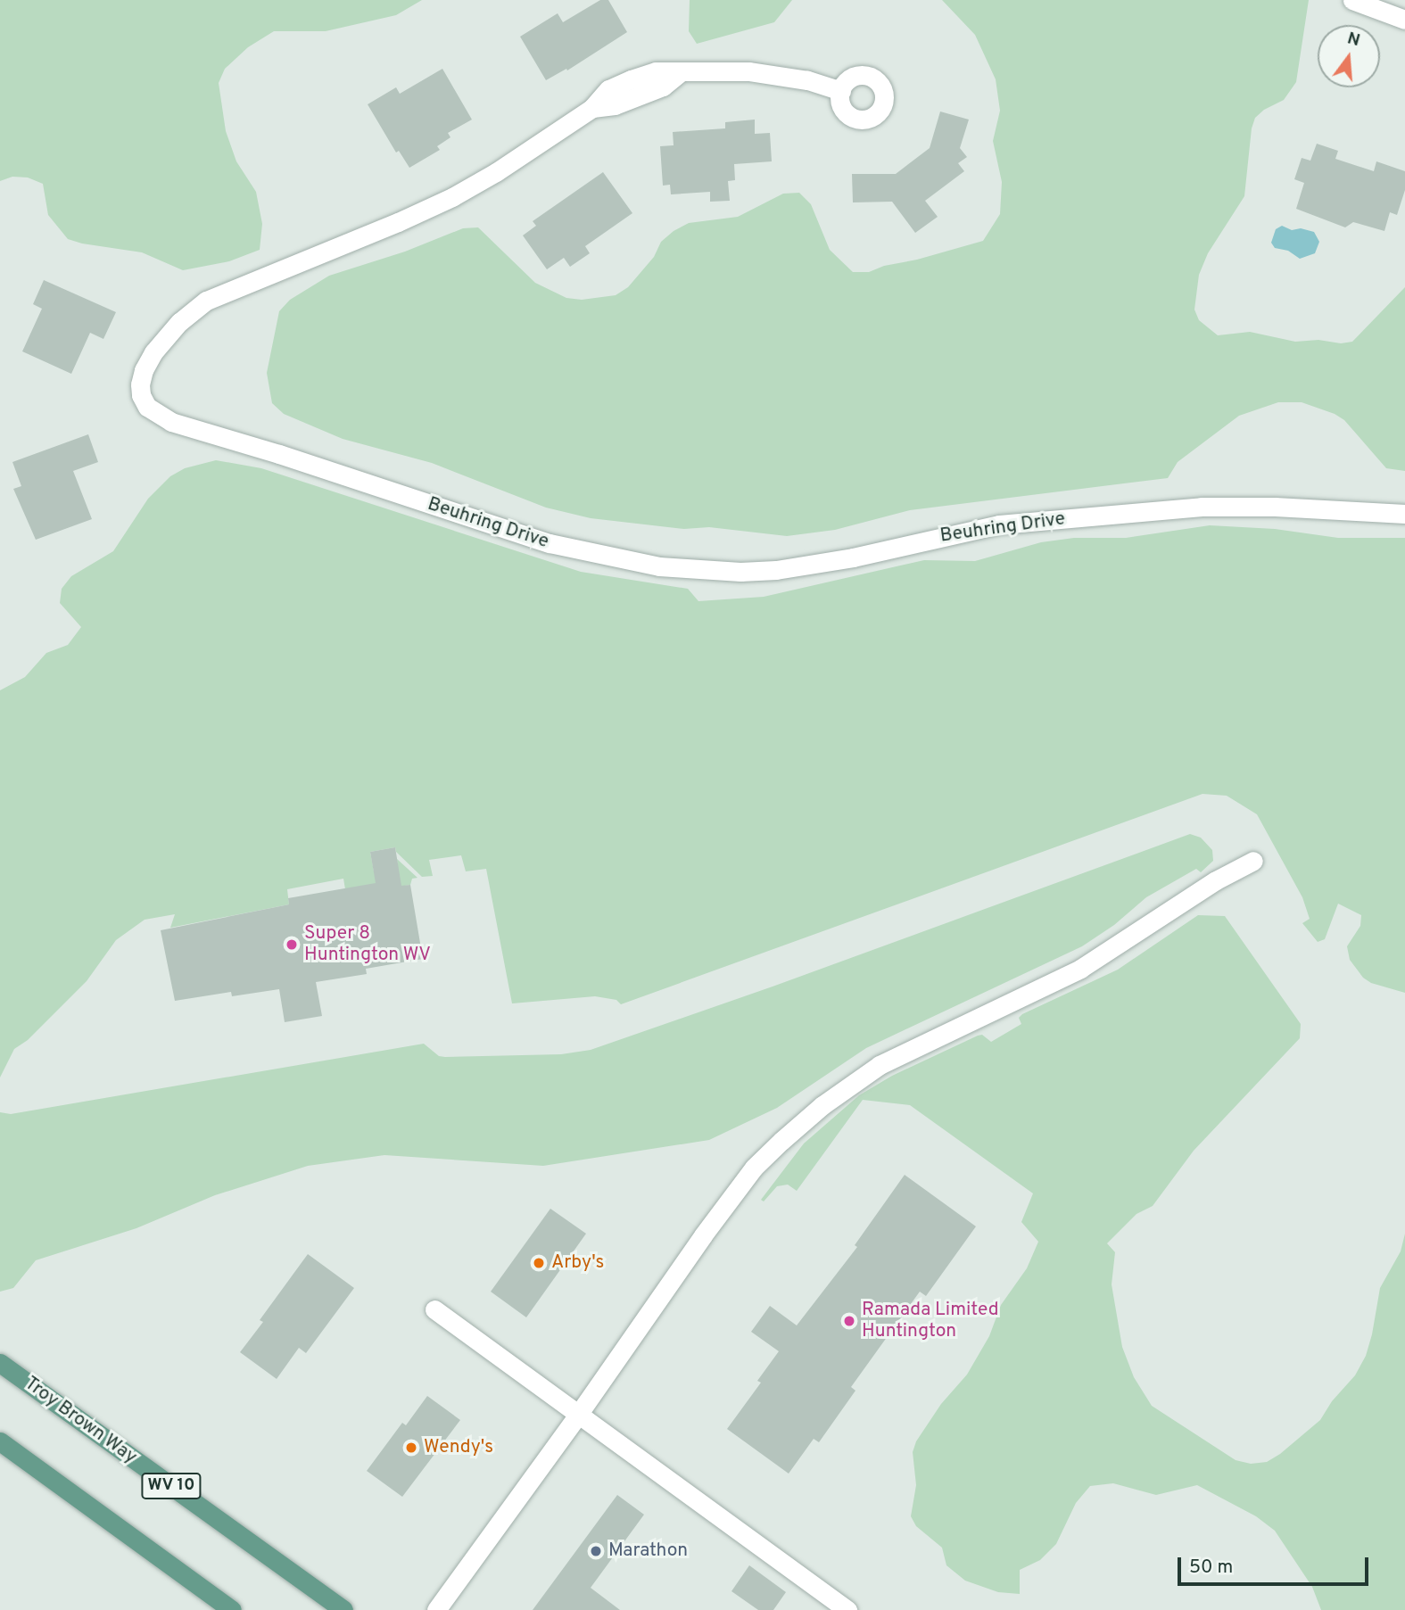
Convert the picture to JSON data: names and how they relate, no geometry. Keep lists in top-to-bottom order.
{
  "streets": {
    "main road": ["Troy Brown Way", "WV 10"],
    "street": ["Beuhring Drive"]
  },
  "places": [
    "Super 8 Huntington WV",
    "Arby's",
    "Ramada Limited Huntington",
    "Wendy's",
    "Marathon"
  ],
  "scale_bar": "50 m",
  "north": "top"
}
